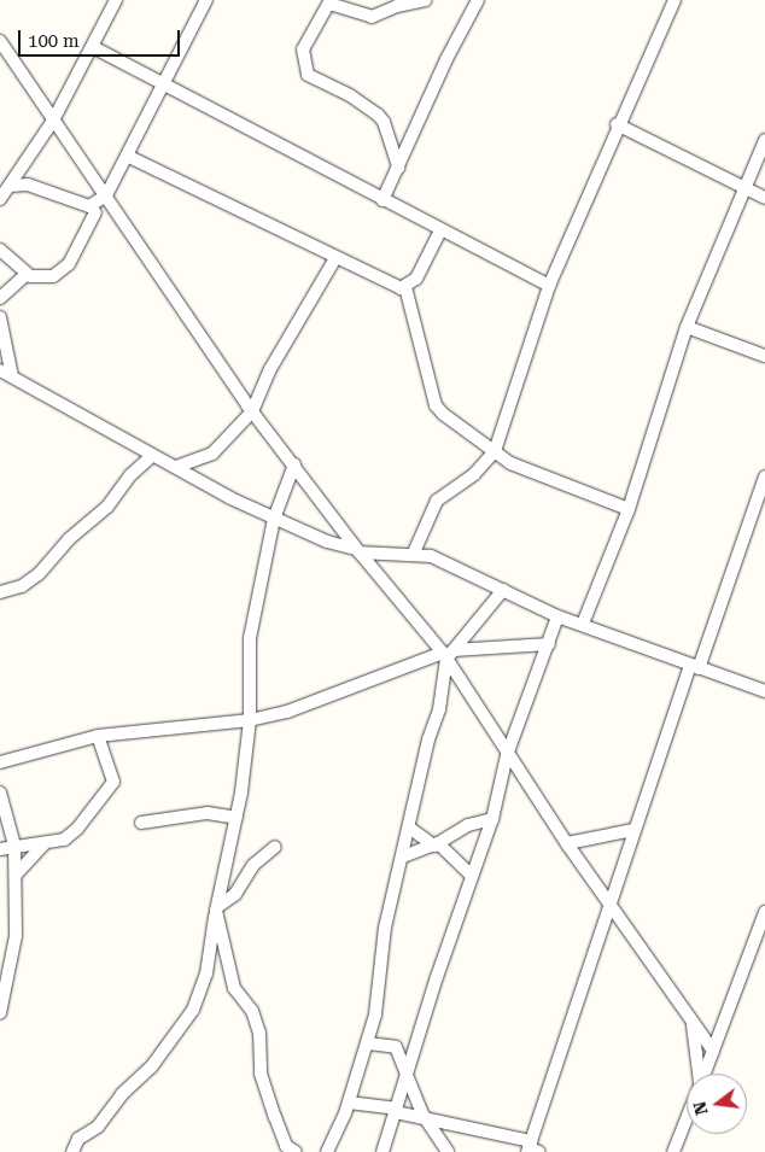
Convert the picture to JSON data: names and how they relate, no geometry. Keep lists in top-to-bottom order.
{
  "scale_bar": "100 m",
  "north": "left"
}
